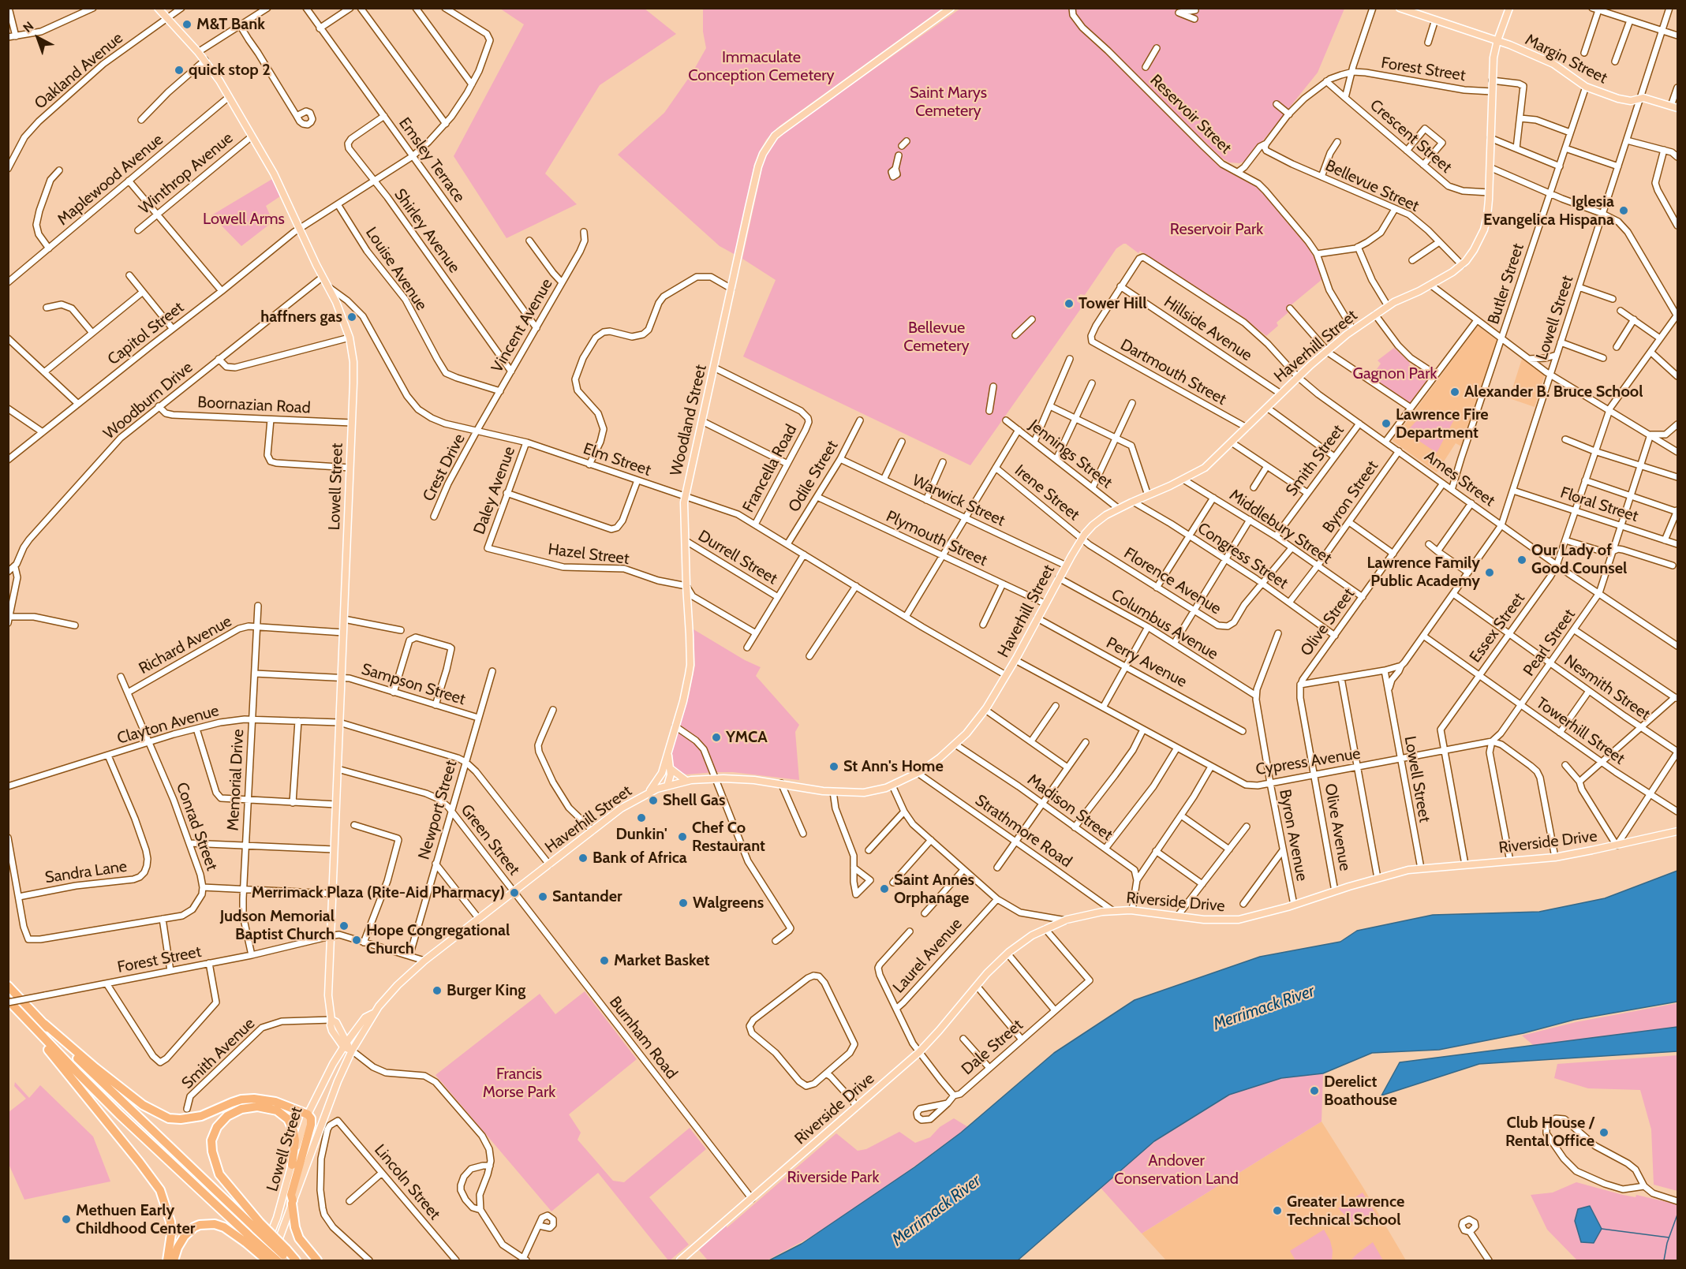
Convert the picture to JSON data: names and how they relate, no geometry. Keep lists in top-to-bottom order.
{
  "streets": {
    "main road": [
      "Margin Street",
      "Lowell Street",
      "Haverhill Street",
      "Woodland Street",
      "Riverside Drive"
    ],
    "street": [
      "Forest Street",
      "Oakland Avenue",
      "Reservoir Street",
      "Crescent Street",
      "Emsley Terrace",
      "Winthrop Avenue",
      "Maplewood Avenue",
      "Bellevue Street",
      "Shirley Avenue",
      "Louise Avenue",
      "Butler Street",
      "Vincent Avenue",
      "Hillside Avenue",
      "Capitol Street",
      "Dartmouth Street",
      "Woodburn Drive",
      "Boornazian Road",
      "Jennings Street",
      "Elm Street",
      "Smith Street",
      "Crest Drive",
      "Francella Road",
      "Odile Street",
      "Ames Street",
      "Daley Avenue",
      "Irene Street",
      "Byron Street",
      "Warwick Street",
      "Floral Street",
      "Middlebury Street",
      "Plymouth Street",
      "Hazel Street",
      "Congress Street",
      "Durrell Street",
      "Florence Avenue",
      "Olive Street",
      "Columbus Avenue",
      "Essex Street",
      "Pearl Street",
      "Richard Avenue",
      "Perry Avenue",
      "Sampson Street",
      "Nesmith Street",
      "Clayton Avenue",
      "Towerhill Street",
      "Cypress Avenue",
      "Memorial Drive",
      "Madison Street",
      "Newport Street",
      "Conrad Street",
      "Olive Avenue",
      "Strathmore Road",
      "Byron Avenue",
      "Green Street",
      "Sandra Lane",
      "Laurel Avenue",
      "Burnham Road",
      "Dale Street",
      "Smith Avenue",
      "Lincoln Street"
    ]
  },
  "crossings": [
    ["Margin Street", "Butler Street"],
    ["Margin Street", "Lowell Street"],
    ["Margin Street", "Haverhill Street"],
    ["Forest Street", "Lowell Street"],
    ["Forest Street", "Haverhill Street"],
    ["Forest Street", "Memorial Drive"],
    ["Forest Street", "Newport Street"],
    ["Oakland Avenue", "Lowell Street"],
    ["Reservoir Street", "Haverhill Street"],
    ["Crescent Street", "Haverhill Street"],
    ["Emsley Terrace", "Shirley Avenue"],
    ["Emsley Terrace", "Vincent Avenue"],
    ["Emsley Terrace", "Capitol Street"],
    ["Winthrop Avenue", "Lowell Street"],
    ["Maplewood Avenue", "Lowell Street"],
    ["Bellevue Street", "Haverhill Street"],
    ["Shirley Avenue", "Vincent Avenue"],
    ["Shirley Avenue", "Capitol Street"],
    ["Louise Avenue", "Vincent Avenue"],
    ["Louise Avenue", "Capitol Street"],
    ["Butler Street", "Ames Street"],
    ["Lowell Street", "Capitol Street"],
    ["Lowell Street", "Haverhill Street"],
    ["Lowell Street", "Woodburn Drive"],
    ["Lowell Street", "Boornazian Road"],
    ["Lowell Street", "Elm Street"],
    ["Lowell Street", "Ames Street"],
    ["Lowell Street", "Floral Street"],
    ["Lowell Street", "Richard Avenue"],
    ["Lowell Street", "Sampson Street"],
    ["Lowell Street", "Nesmith Street"],
    ["Lowell Street", "Clayton Avenue"],
    ["Lowell Street", "Towerhill Street"],
    ["Lowell Street", "Cypress Avenue"],
    ["Lowell Street", "Green Street"],
    ["Lowell Street", "Riverside Drive"],
    ["Lowell Street", "Smith Avenue"],
    ["Vincent Avenue", "Elm Street"],
    ["Vincent Avenue", "Crest Drive"],
    ["Hillside Avenue", "Haverhill Street"],
    ["Hillside Avenue", "Dartmouth Street"],
    ["Hillside Avenue", "Ames Street"],
    ["Haverhill Street", "Dartmouth Street"],
    ["Haverhill Street", "Woodland Street"],
    ["Haverhill Street", "Jennings Street"],
    ["Haverhill Street", "Elm Street"],
    ["Haverhill Street", "Ames Street"],
    ["Haverhill Street", "Irene Street"],
    ["Haverhill Street", "Warwick Street"],
    ["Haverhill Street", "Middlebury Street"],
    ["Haverhill Street", "Plymouth Street"],
    ["Haverhill Street", "Congress Street"],
    ["Haverhill Street", "Florence Avenue"],
    ["Haverhill Street", "Columbus Avenue"],
    ["Haverhill Street", "Perry Avenue"],
    ["Haverhill Street", "Cypress Avenue"],
    ["Haverhill Street", "Madison Street"],
    ["Haverhill Street", "Strathmore Road"],
    ["Haverhill Street", "Green Street"],
    ["Haverhill Street", "Burnham Road"],
    ["Dartmouth Street", "Ames Street"],
    ["Woodburn Drive", "Boornazian Road"],
    ["Woodland Street", "Elm Street"],
    ["Woodland Street", "Francella Road"],
    ["Woodland Street", "Hazel Street"],
    ["Woodland Street", "Durrell Street"],
    ["Elm Street", "Crest Drive"],
    ["Elm Street", "Francella Road"],
    ["Elm Street", "Odile Street"],
    ["Elm Street", "Daley Avenue"],
    ["Smith Street", "Ames Street"],
    ["Smith Street", "Middlebury Street"],
    ["Odile Street", "Warwick Street"],
    ["Odile Street", "Plymouth Street"],
    ["Ames Street", "Byron Street"],
    ["Ames Street", "Olive Street"],
    ["Ames Street", "Essex Street"],
    ["Ames Street", "Pearl Street"],
    ["Daley Avenue", "Hazel Street"],
    ["Irene Street", "Florence Avenue"],
    ["Byron Street", "Middlebury Street"],
    ["Byron Street", "Congress Street"],
    ["Floral Street", "Essex Street"],
    ["Floral Street", "Pearl Street"],
    ["Middlebury Street", "Olive Street"],
    ["Congress Street", "Florence Avenue"],
    ["Congress Street", "Olive Street"],
    ["Olive Street", "Olive Avenue"],
    ["Columbus Avenue", "Byron Avenue"],
    ["Essex Street", "Nesmith Street"],
    ["Essex Street", "Towerhill Street"],
    ["Essex Street", "Cypress Avenue"],
    ["Essex Street", "Riverside Drive"],
    ["Pearl Street", "Nesmith Street"],
    ["Pearl Street", "Towerhill Street"],
    ["Pearl Street", "Cypress Avenue"],
    ["Richard Avenue", "Memorial Drive"],
    ["Richard Avenue", "Conrad Street"],
    ["Sampson Street", "Memorial Drive"],
    ["Sampson Street", "Newport Street"],
    ["Clayton Avenue", "Memorial Drive"],
    ["Clayton Avenue", "Newport Street"],
    ["Clayton Avenue", "Conrad Street"],
    ["Clayton Avenue", "Sandra Lane"],
    ["Cypress Avenue", "Olive Avenue"],
    ["Cypress Avenue", "Byron Avenue"],
    ["Newport Street", "Green Street"],
    ["Conrad Street", "Sandra Lane"],
    ["Olive Avenue", "Riverside Drive"],
    ["Strathmore Road", "Riverside Drive"],
    ["Byron Avenue", "Riverside Drive"],
    ["Green Street", "Burnham Road"],
    ["Riverside Drive", "Burnham Road"],
    ["Riverside Drive", "Dale Street"]
  ],
  "water": ["Merrimack River"],
  "parks": [
    "Immaculate Conception Cemetery",
    "Saint Marys Cemetery",
    "Lowell Arms",
    "Reservoir Park",
    "Bellevue Cemetery",
    "Gagnon Park",
    "Francis Morse Park",
    "Andover Conservation Land",
    "Riverside Park"
  ],
  "places": [
    "M&T Bank",
    "quick stop 2",
    "Iglesia Evangelica Hispana",
    "Tower Hill",
    "haffners gas",
    "Alexander B. Bruce School",
    "Lawrence Fire Department",
    "Our Lady of Good Counsel",
    "Lawrence Family Public Academy",
    "YMCA",
    "St Ann's Home",
    "Shell Gas",
    "Dunkin'",
    "Chef Co Restaurant",
    "Bank of Africa",
    "Saint Annes Orphanage",
    "Merrimack Plaza (Rite-Aid Pharmacy)",
    "Santander",
    "Walgreens",
    "Judson Memorial Baptist Church",
    "Hope Congregational Church",
    "Market Basket",
    "Burger King",
    "Derelict Boathouse",
    "Club House / Rental Office",
    "Greater Lawrence Technical School",
    "Methuen Early Childhood Center"
  ],
  "north": "top left"
}
